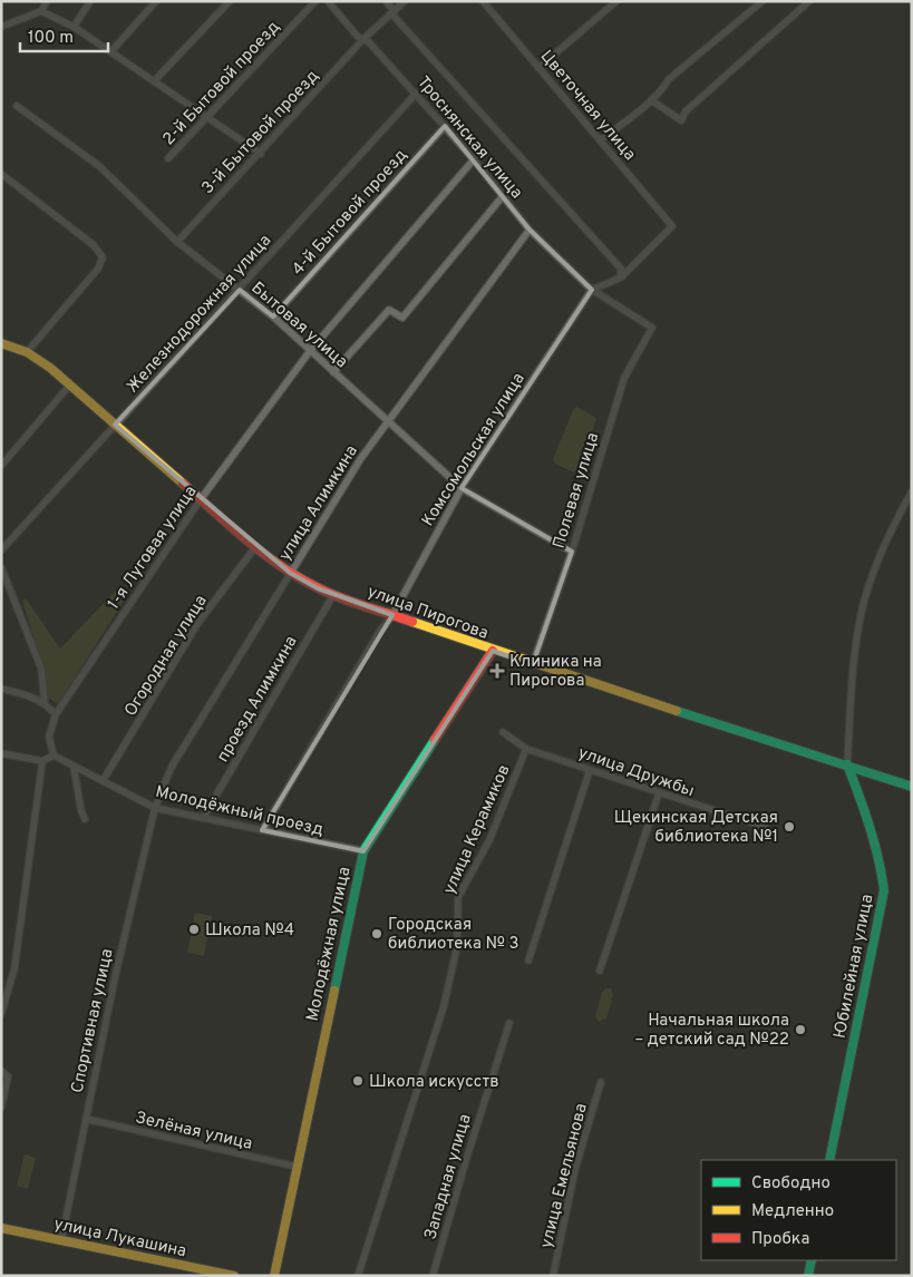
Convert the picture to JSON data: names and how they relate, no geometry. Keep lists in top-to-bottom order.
{
  "streets": {
    "street": [
      "2-й Бытовой проезд",
      "Цветочная улица",
      "3-й Бытовой проезд",
      "Троснянская улица",
      "4-й Бытовой проезд",
      "Железнодорожная улица",
      "Бытовая улица",
      "Комсомольская улица",
      "Полевая улица",
      "улица Алимкина",
      "1-я Луговая улица",
      "улица Пирогова",
      "Огородная улица",
      "проезд Алимкина",
      "улица Дружбы",
      "Молодёжный проезд",
      "улица Керамиков",
      "Молодёжная улица",
      "Юбилейная улица",
      "Спортивная улица",
      "Зелёная улица",
      "улица Емельянова",
      "Западная улица",
      "улица Лукашина"
    ]
  },
  "crossings": [
    ["3-й Бытовой проезд", "Троснянская улица"],
    ["3-й Бытовой проезд", "Бытовая улица"],
    ["Троснянская улица", "4-й Бытовой проезд"],
    ["Троснянская улица", "Железнодорожная улица"],
    ["Троснянская улица", "Комсомольская улица"],
    ["Троснянская улица", "Полевая улица"],
    ["Троснянская улица", "улица Алимкина"],
    ["Троснянская улица", "1-я Луговая улица"],
    ["4-й Бытовой проезд", "Бытовая улица"],
    ["Железнодорожная улица", "Бытовая улица"],
    ["Железнодорожная улица", "улица Пирогова"],
    ["Бытовая улица", "Комсомольская улица"],
    ["Бытовая улица", "Полевая улица"],
    ["Бытовая улица", "улица Алимкина"],
    ["Бытовая улица", "1-я Луговая улица"],
    ["Комсомольская улица", "улица Пирогова"],
    ["Комсомольская улица", "Молодёжный проезд"],
    ["Полевая улица", "улица Пирогова"],
    ["улица Алимкина", "улица Пирогова"],
    ["улица Алимкина", "Молодёжный проезд"],
    ["улица Алимкина", "Спортивная улица"],
    ["1-я Луговая улица", "улица Пирогова"],
    ["1-я Луговая улица", "Молодёжный проезд"],
    ["улица Пирогова", "Огородная улица"],
    ["улица Пирогова", "проезд Алимкина"],
    ["улица Пирогова", "Молодёжная улица"],
    ["улица Пирогова", "Юбилейная улица"],
    ["Огородная улица", "Молодёжный проезд"],
    ["проезд Алимкина", "Молодёжный проезд"],
    ["улица Дружбы", "улица Керамиков"],
    ["Молодёжный проезд", "Молодёжная улица"],
    ["Молодёжный проезд", "Спортивная улица"],
    ["Молодёжная улица", "Зелёная улица"],
    ["Спортивная улица", "Зелёная улица"],
    ["Спортивная улица", "улица Лукашина"]
  ],
  "places": {
    "health": ["Клиника на Пирогова"],
    "other": [
      "Щекинская Детская библиотека №1",
      "Школа №4",
      "Городская библиотека № 3",
      "Начальная школа – детский сад №22",
      "Школа искусств"
    ]
  },
  "legend": ["Свободно", "Медленно", "Пробка"],
  "scale_bar": "100 m"
}
